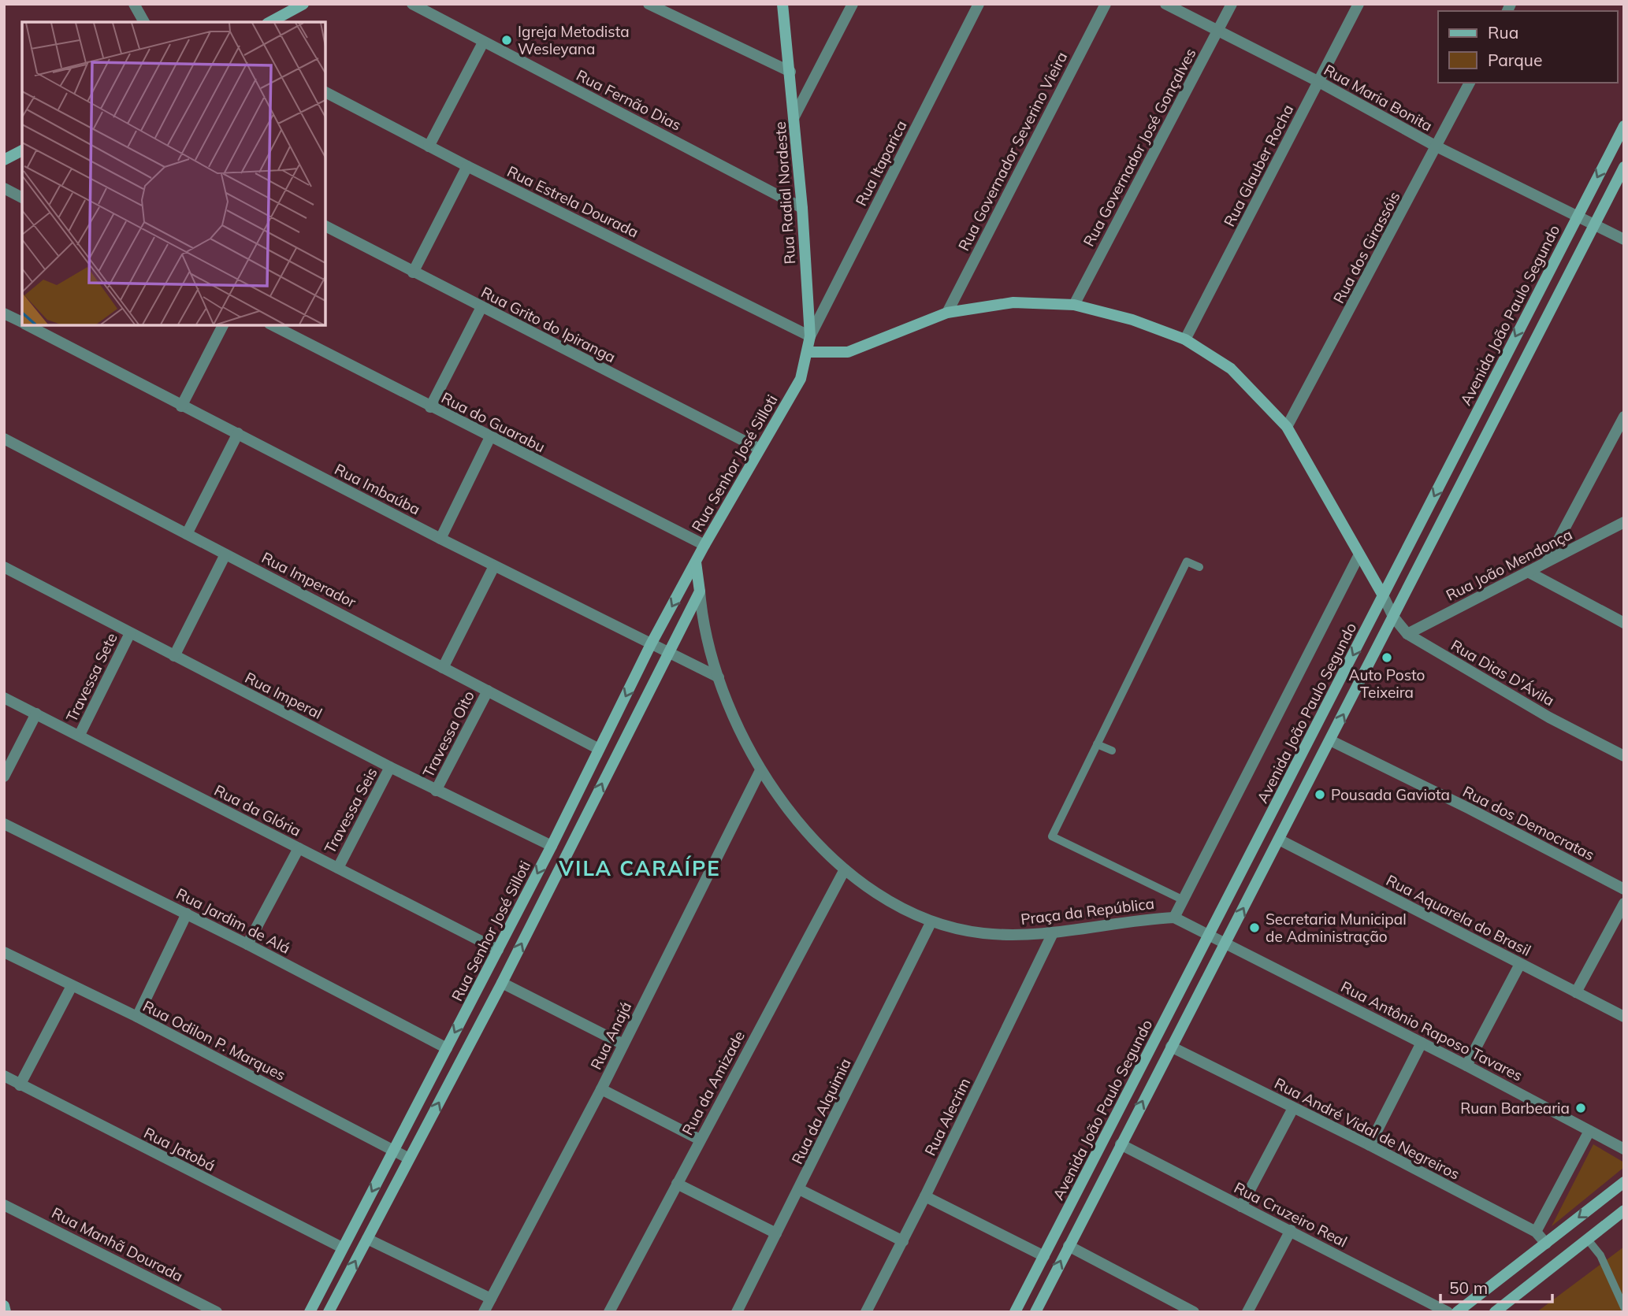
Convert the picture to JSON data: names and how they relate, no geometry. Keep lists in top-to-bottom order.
{
  "streets": {
    "street": [
      "Rua Maria Bonita",
      "Rua Fernão Dias",
      "Rua Governador José Gonçalves",
      "Rua Governador Severino Vieira",
      "Rua Itaparica",
      "Rua Glauber Rocha",
      "Rua Radial Nordeste",
      "Rua Estrela Dourada",
      "Rua dos Girassóis",
      "Avenida João Paulo Segundo",
      "Rua Grito do Ipiranga",
      "Rua do Guarabu",
      "Rua Senhor José Silloti",
      "Rua Imbaúba",
      "Rua João Mendonça",
      "Rua Imperador",
      "Rua Dias D'Ávila",
      "Travessa Sete",
      "Rua Imperal",
      "Travessa Oito",
      "Rua da Glória",
      "Travessa Seis",
      "Rua dos Democratas",
      "Praça da República",
      "Rua Aquarela do Brasil",
      "Rua Jardim de Alá",
      "Rua Antônio Raposo Tavares",
      "Rua Anajá",
      "Rua Odilon P. Marques",
      "Rua da Amizade",
      "Rua da Alquimia",
      "Rua Alecrim",
      "Rua André Vidal de Negreiros",
      "Rua Jatobá",
      "Rua Cruzeiro Real",
      "Rua Manhã Dourada"
    ]
  },
  "crossings": [
    ["Rua Maria Bonita", "Rua Governador José Gonçalves"],
    ["Rua Maria Bonita", "Rua Glauber Rocha"],
    ["Rua Maria Bonita", "Rua dos Girassóis"],
    ["Rua Maria Bonita", "Avenida João Paulo Segundo"],
    ["Rua Fernão Dias", "Rua Radial Nordeste"],
    ["Rua Itaparica", "Rua Radial Nordeste"],
    ["Rua Itaparica", "Rua Estrela Dourada"],
    ["Rua Radial Nordeste", "Rua Estrela Dourada"],
    ["Rua Radial Nordeste", "Rua Senhor José Silloti"],
    ["Avenida João Paulo Segundo", "Rua Dias D'Ávila"],
    ["Avenida João Paulo Segundo", "Rua dos Democratas"],
    ["Avenida João Paulo Segundo", "Praça da República"],
    ["Avenida João Paulo Segundo", "Rua Aquarela do Brasil"],
    ["Avenida João Paulo Segundo", "Rua Antônio Raposo Tavares"],
    ["Avenida João Paulo Segundo", "Rua André Vidal de Negreiros"],
    ["Avenida João Paulo Segundo", "Rua Cruzeiro Real"],
    ["Rua Grito do Ipiranga", "Rua Senhor José Silloti"],
    ["Rua do Guarabu", "Rua Senhor José Silloti"],
    ["Rua Senhor José Silloti", "Rua Imbaúba"],
    ["Rua Senhor José Silloti", "Rua Imperador"],
    ["Rua Senhor José Silloti", "Rua Imperal"],
    ["Rua Senhor José Silloti", "Rua da Glória"],
    ["Rua Senhor José Silloti", "Rua Jardim de Alá"],
    ["Rua Senhor José Silloti", "Rua Odilon P. Marques"],
    ["Rua Senhor José Silloti", "Rua Jatobá"],
    ["Rua Imbaúba", "Praça da República"],
    ["Rua João Mendonça", "Rua Dias D'Ávila"],
    ["Rua Imperador", "Travessa Oito"],
    ["Travessa Sete", "Rua Imperal"],
    ["Travessa Sete", "Rua da Glória"],
    ["Rua Imperal", "Travessa Oito"],
    ["Rua Imperal", "Travessa Seis"],
    ["Rua da Glória", "Travessa Seis"],
    ["Praça da República", "Rua Antônio Raposo Tavares"],
    ["Praça da República", "Rua Anajá"],
    ["Praça da República", "Rua da Amizade"],
    ["Praça da República", "Rua da Alquimia"],
    ["Praça da República", "Rua Alecrim"]
  ],
  "districts": ["VILA CARAÍPE"],
  "places": [
    "Igreja Metodista Wesleyana",
    "Auto Posto Teixeira",
    "Pousada Gaviota",
    "Secretaria Municipal de Administração",
    "Ruan Barbearia"
  ],
  "legend": ["Rua", "Parque"],
  "scale_bar": "50 m"
}
